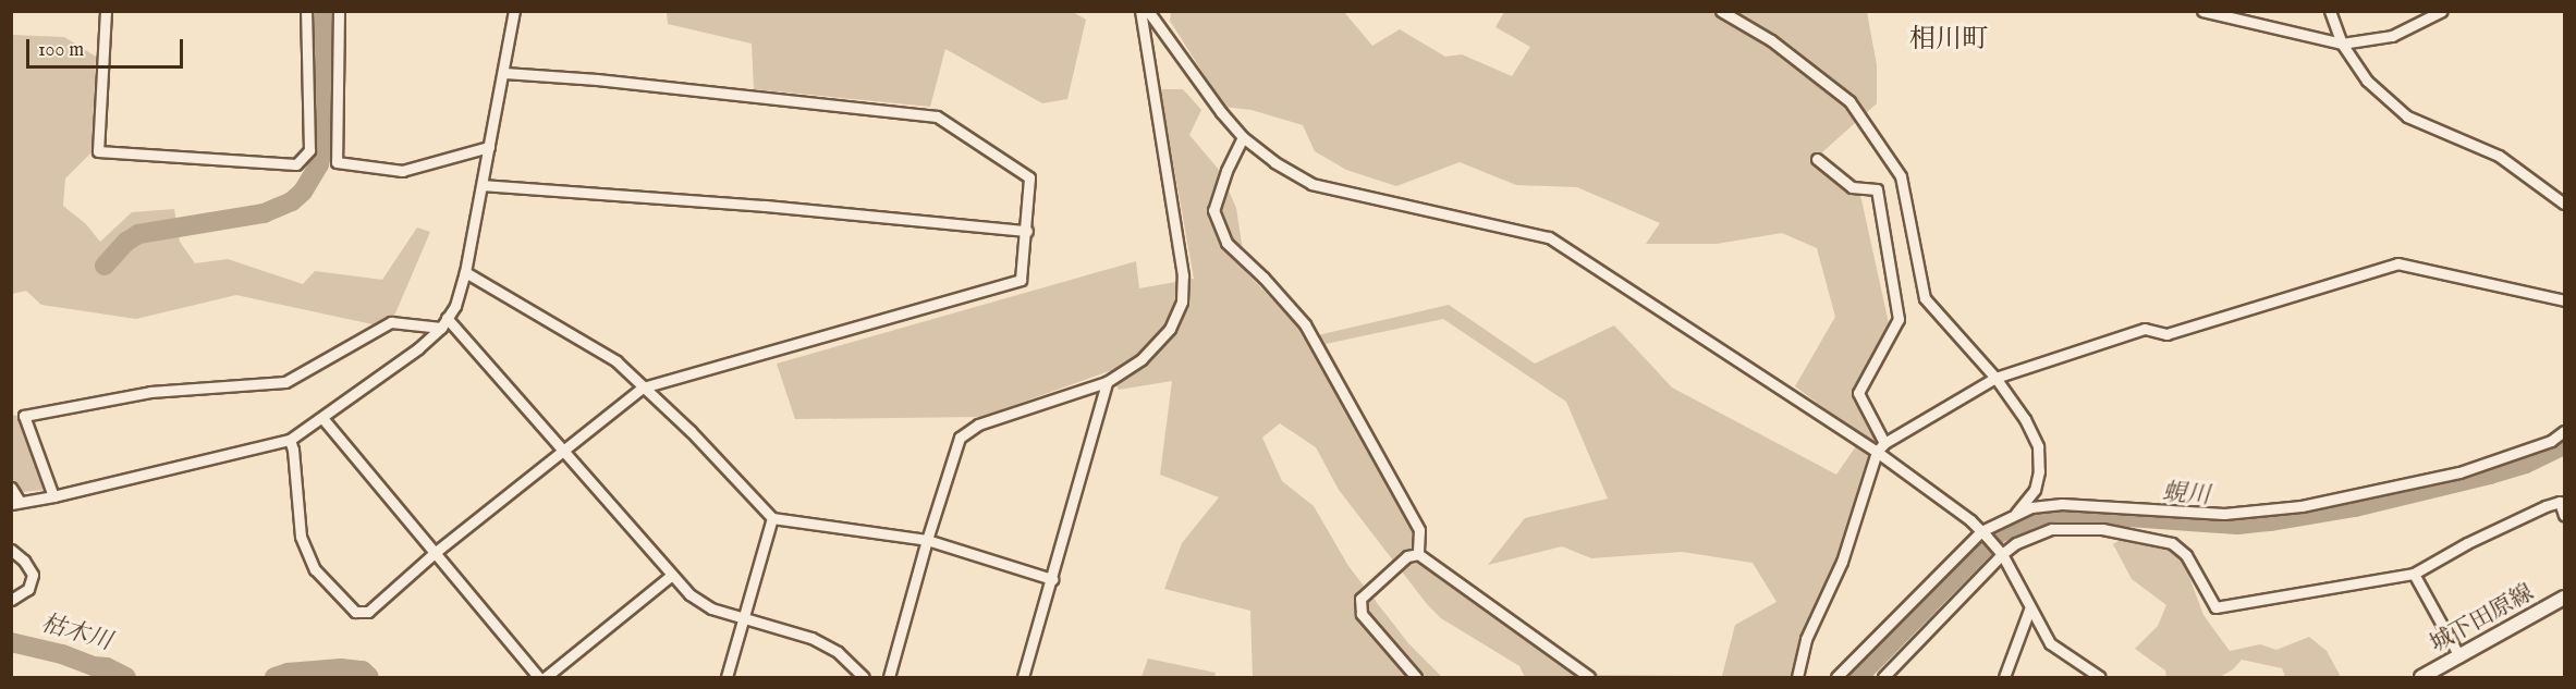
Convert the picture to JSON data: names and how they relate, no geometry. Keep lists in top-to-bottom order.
{
  "streets": {
    "main road": ["城下田原線"]
  },
  "districts": ["相川町"],
  "water": ["蜆川", "枯木川"],
  "scale_bar": "100 m"
}
